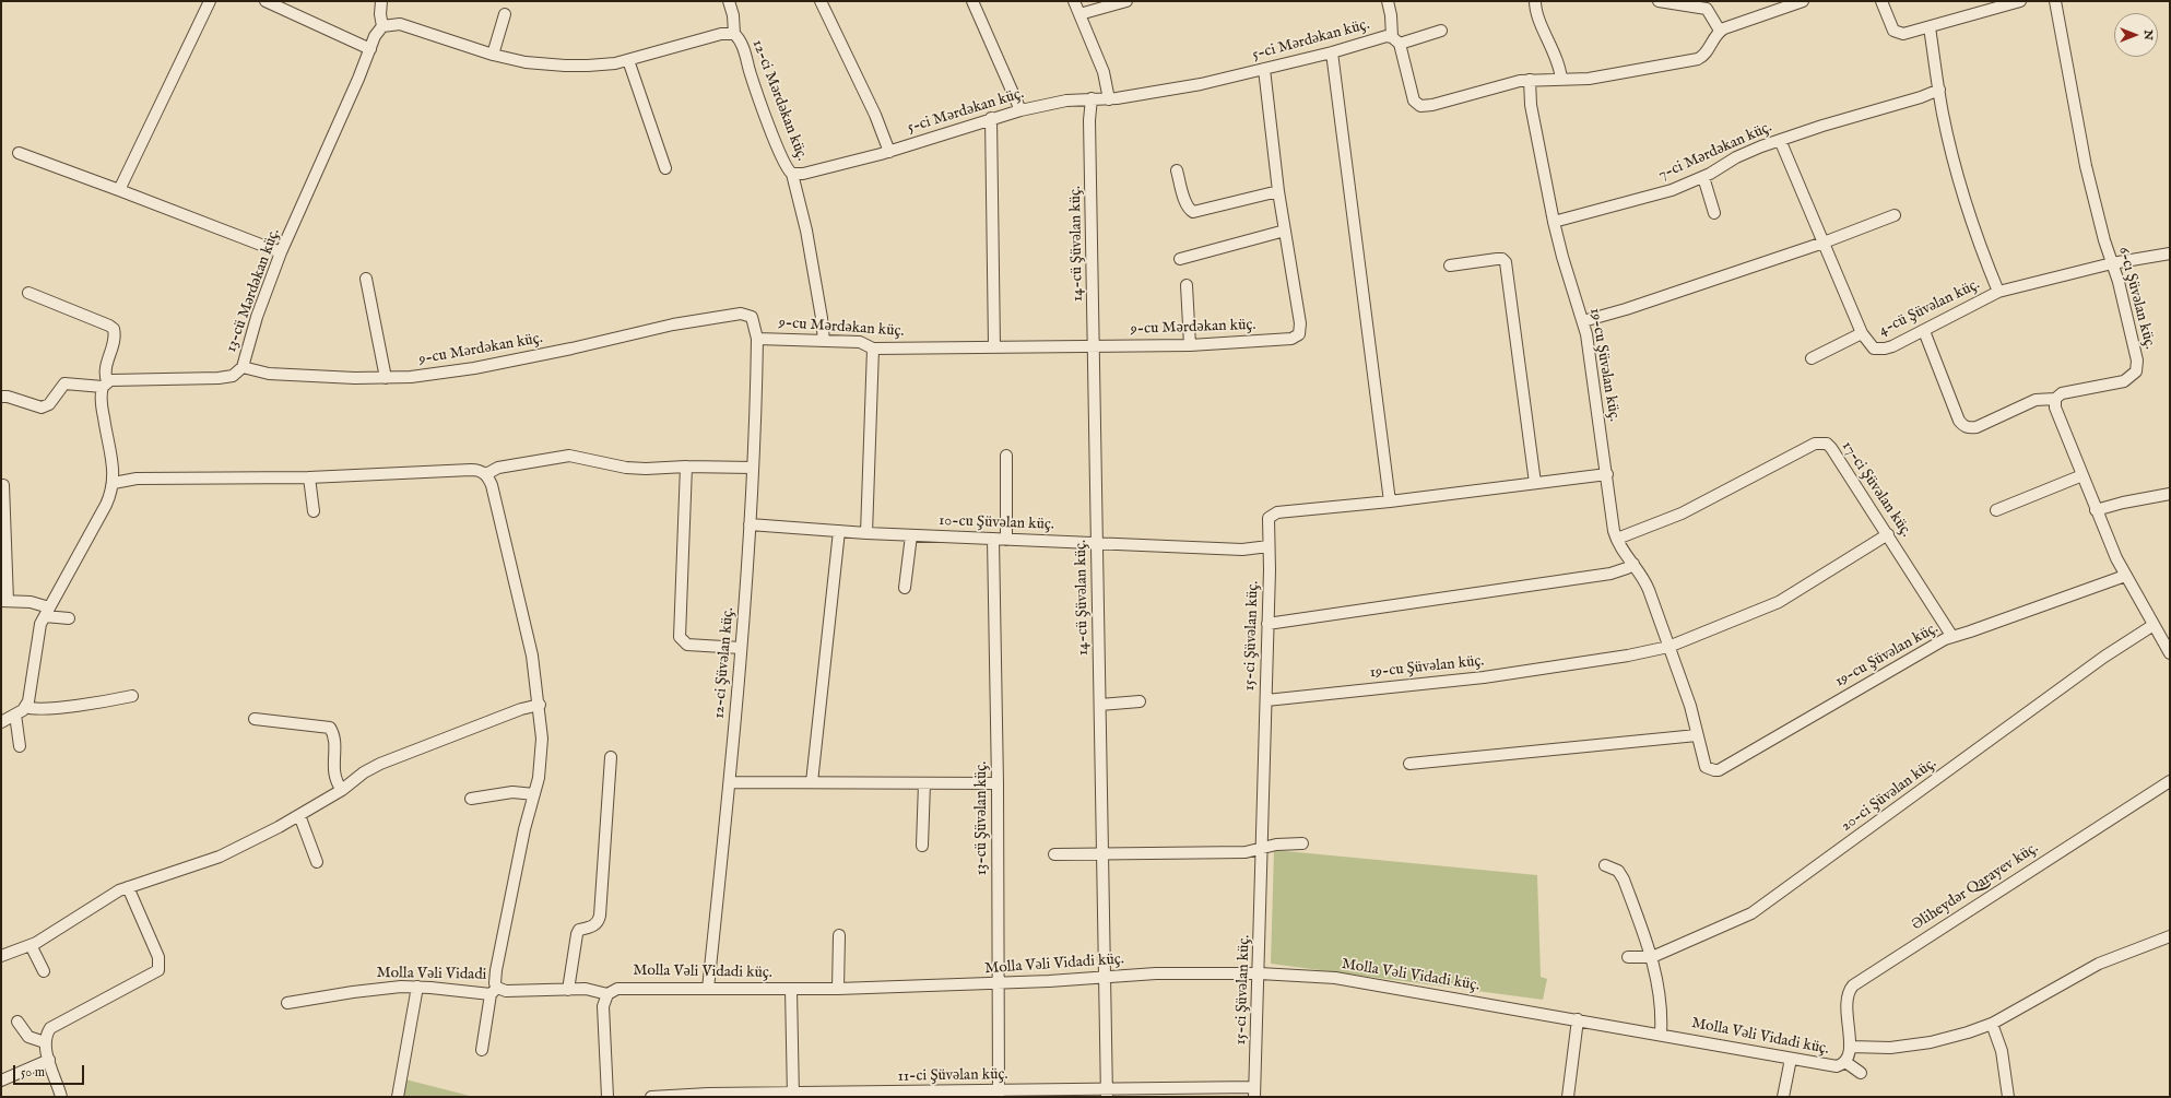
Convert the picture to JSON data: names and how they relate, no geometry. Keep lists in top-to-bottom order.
{
  "streets": {
    "street": [
      "5-ci Mərdəkan küç.",
      "12-ci Mərdəkan küç.",
      "7-ci Mərdəkan küç.",
      "14-cü Şüvəlan küç.",
      "13-cü Mərdəkan küç.",
      "6-cı Şüvəlan küç.",
      "4-cü Şüvəlan küç.",
      "9-cu Mərdəkan küç.",
      "19-cu Şüvəlan küç.",
      "17-ci Şüvəlan küç.",
      "10-cu Şüvəlan küç.",
      "15-ci Şüvəlan küç.",
      "12-ci Şüvəlan küç.",
      "20-ci Şüvəlan küç.",
      "13-cü Şüvəlan küç.",
      "Əliheydər Qarayev küç.",
      "Molla Vəli Vidadi küç.",
      "Molla Vəli Vidadi",
      "11-ci Şüvəlan küç."
    ]
  },
  "crossings": [
    ["5-ci Mərdəkan küç.", "12-ci Mərdəkan küç."],
    ["5-ci Mərdəkan küç.", "14-cü Şüvəlan küç."],
    ["5-ci Mərdəkan küç.", "9-cu Mərdəkan küç."],
    ["12-ci Mərdəkan küç.", "13-cü Mərdəkan küç."],
    ["12-ci Mərdəkan küç.", "9-cu Mərdəkan küç."],
    ["7-ci Mərdəkan küç.", "4-cü Şüvəlan küç."],
    ["7-ci Mərdəkan küç.", "19-cu Şüvəlan küç."],
    ["14-cü Şüvəlan küç.", "9-cu Mərdəkan küç."],
    ["14-cü Şüvəlan küç.", "10-cu Şüvəlan küç."],
    ["14-cü Şüvəlan küç.", "Molla Vəli Vidadi küç."],
    ["14-cü Şüvəlan küç.", "11-ci Şüvəlan küç."],
    ["13-cü Mərdəkan küç.", "9-cu Mərdəkan küç."],
    ["6-cı Şüvəlan küç.", "4-cü Şüvəlan küç."],
    ["9-cu Mərdəkan küç.", "12-ci Şüvəlan küç."],
    ["19-cu Şüvəlan küç.", "17-ci Şüvəlan küç."],
    ["19-cu Şüvəlan küç.", "15-ci Şüvəlan küç."],
    ["10-cu Şüvəlan küç.", "15-ci Şüvəlan küç."],
    ["10-cu Şüvəlan küç.", "12-ci Şüvəlan küç."],
    ["10-cu Şüvəlan küç.", "13-cü Şüvəlan küç."],
    ["15-ci Şüvəlan küç.", "Molla Vəli Vidadi küç."],
    ["15-ci Şüvəlan küç.", "11-ci Şüvəlan küç."],
    ["12-ci Şüvəlan küç.", "Molla Vəli Vidadi küç."],
    ["13-cü Şüvəlan küç.", "Molla Vəli Vidadi küç."],
    ["13-cü Şüvəlan küç.", "11-ci Şüvəlan küç."],
    ["Əliheydər Qarayev küç.", "Molla Vəli Vidadi küç."],
    ["Molla Vəli Vidadi küç.", "Molla Vəli Vidadi"]
  ],
  "scale_bar": "50 m",
  "north": "right"
}
